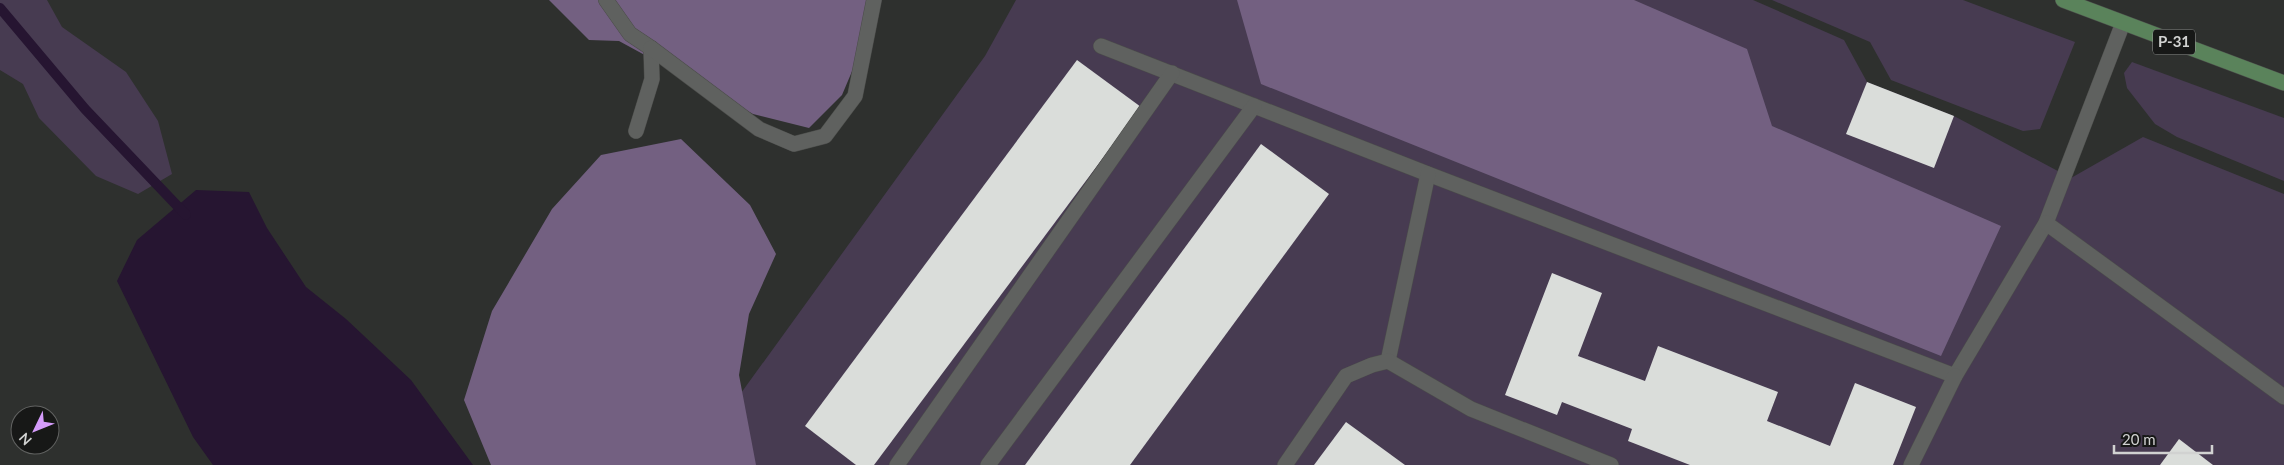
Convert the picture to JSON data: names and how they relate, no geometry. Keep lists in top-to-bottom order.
{
  "streets": {
    "main road": ["Р-31"]
  },
  "scale_bar": "20 m",
  "north": "bottom left"
}
